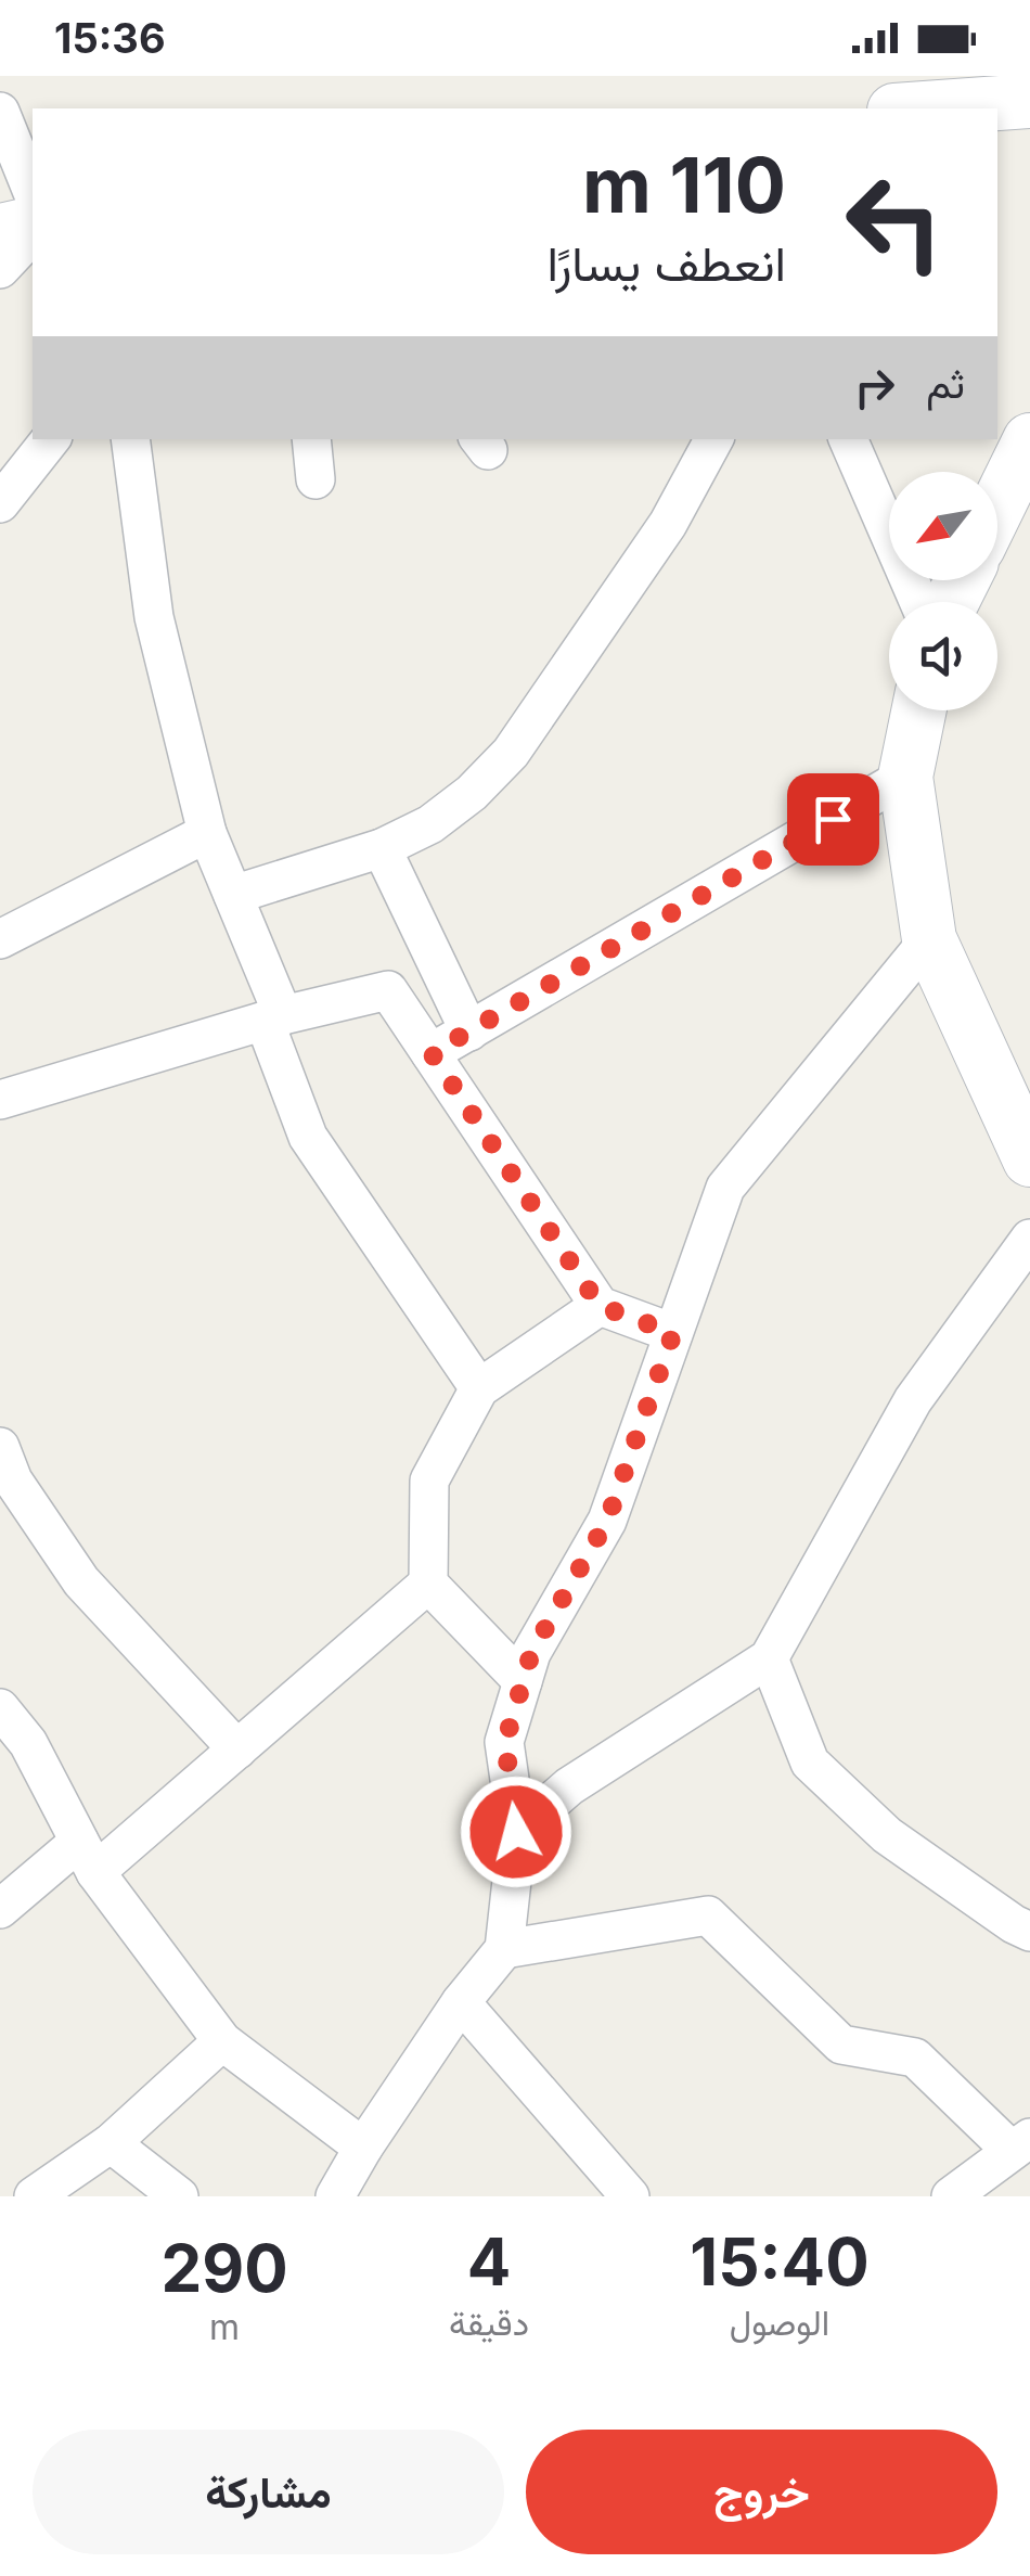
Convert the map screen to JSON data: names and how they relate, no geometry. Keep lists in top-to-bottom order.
{
  "north": "bottom left",
  "page": {
    "status": "15:36",
    "turn": ["110 m", "انعطف يسارًا"],
    "then": "ثم",
    "eta": [
      "15:40",
      "الوصول",
      "4",
      "دقيقة",
      "290",
      "m"
    ],
    "buttons": ["خروج", "مشاركة"]
  }
}
